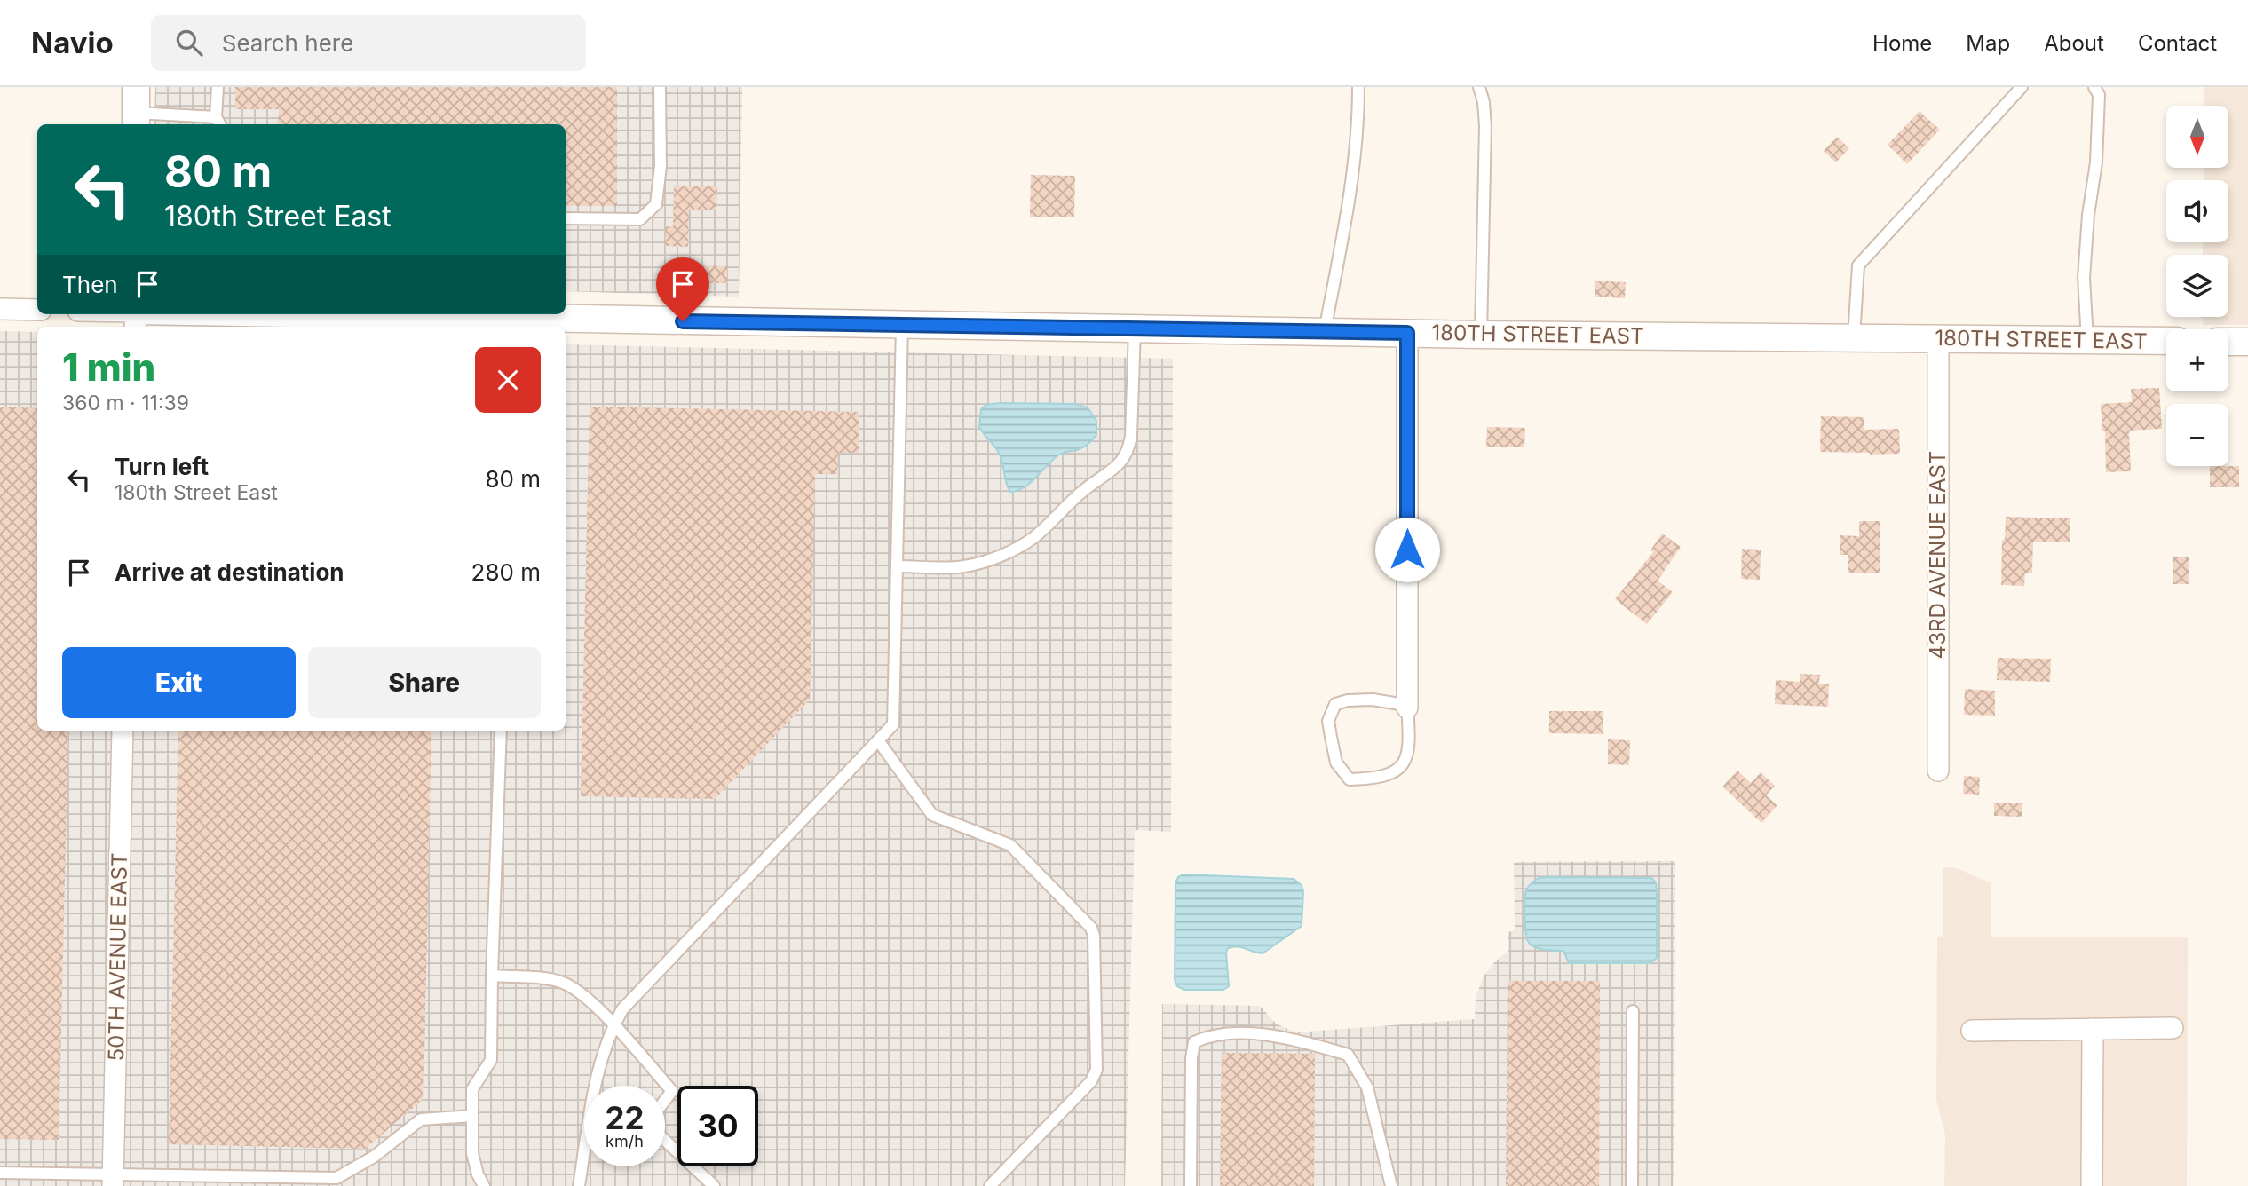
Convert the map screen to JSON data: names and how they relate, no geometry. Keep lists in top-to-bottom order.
{
  "streets": {
    "street": ["180TH STREET EAST", "43RD AVENUE EAST", "50TH AVENUE EAST"]
  },
  "crossings": [
    ["180TH STREET EAST", "43RD AVENUE EAST"]
  ],
  "north": "bottom",
  "page": {
    "header": "Navio",
    "search": "Search here",
    "nav": [
      "Home",
      "Map",
      "About",
      "Contact"
    ],
    "map_buttons": ["+", "−"],
    "turn": ["80 m", "180th Street East"],
    "then": "Then",
    "heading": ["1 min", "360 m · 11:39"],
    "list": [
      {
        "name": "Turn left",
        "note": "180th Street East",
        "value": "80 m"
      },
      {
        "name": "Arrive at destination",
        "value": "280 m"
      }
    ],
    "buttons": ["Exit", "Share"],
    "speed": "22 km/h",
    "limit": "30"
  }
}
